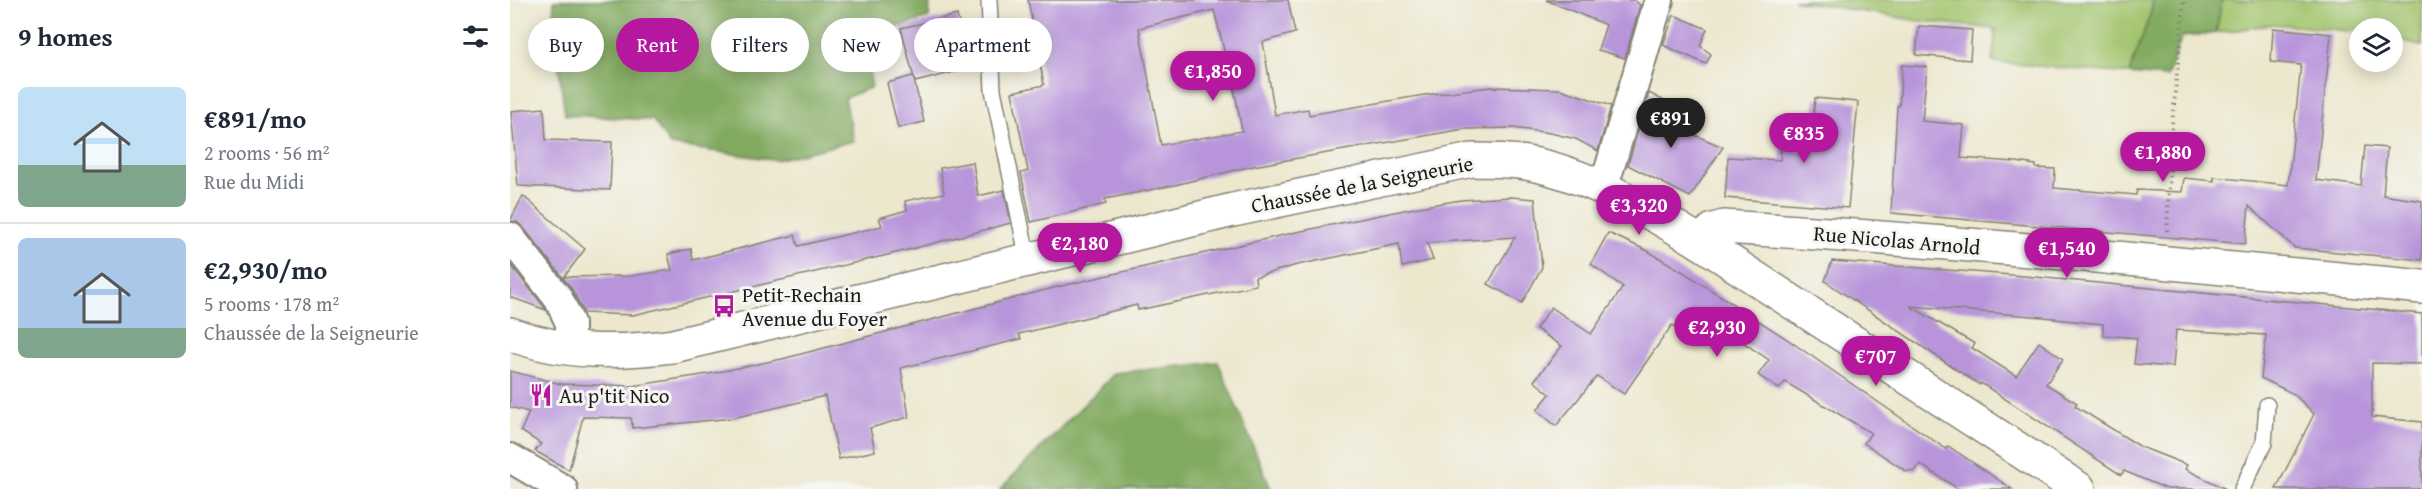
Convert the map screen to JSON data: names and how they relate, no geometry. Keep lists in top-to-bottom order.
{
  "streets": {
    "main road": ["Chaussée de la Seigneurie", "Rue Nicolas Arnold"]
  },
  "crossings": [
    ["Chaussée de la Seigneurie", "Rue Nicolas Arnold"]
  ],
  "places": {
    "bus stop": ["Petit-Rechain Avenue du Foyer"],
    "restaurant": ["Au p'tit Nico"]
  },
  "page": {
    "heading": "9 homes",
    "chip": [
      "Buy",
      "Rent",
      "Filters",
      "New",
      "Apartment"
    ],
    "price": [
      "€1,850",
      "€891",
      "€835",
      "€1,880",
      "€3,320",
      "€2,180",
      "€1,540",
      "€2,930",
      "€707"
    ],
    "list": [
      {
        "name": "€891/mo",
        "note": "2 rooms · 56 m² · Rue du Midi"
      },
      {
        "name": "€2,930/mo",
        "note": "5 rooms · 178 m² · Chaussée de la Seigneurie"
      }
    ]
  }
}
